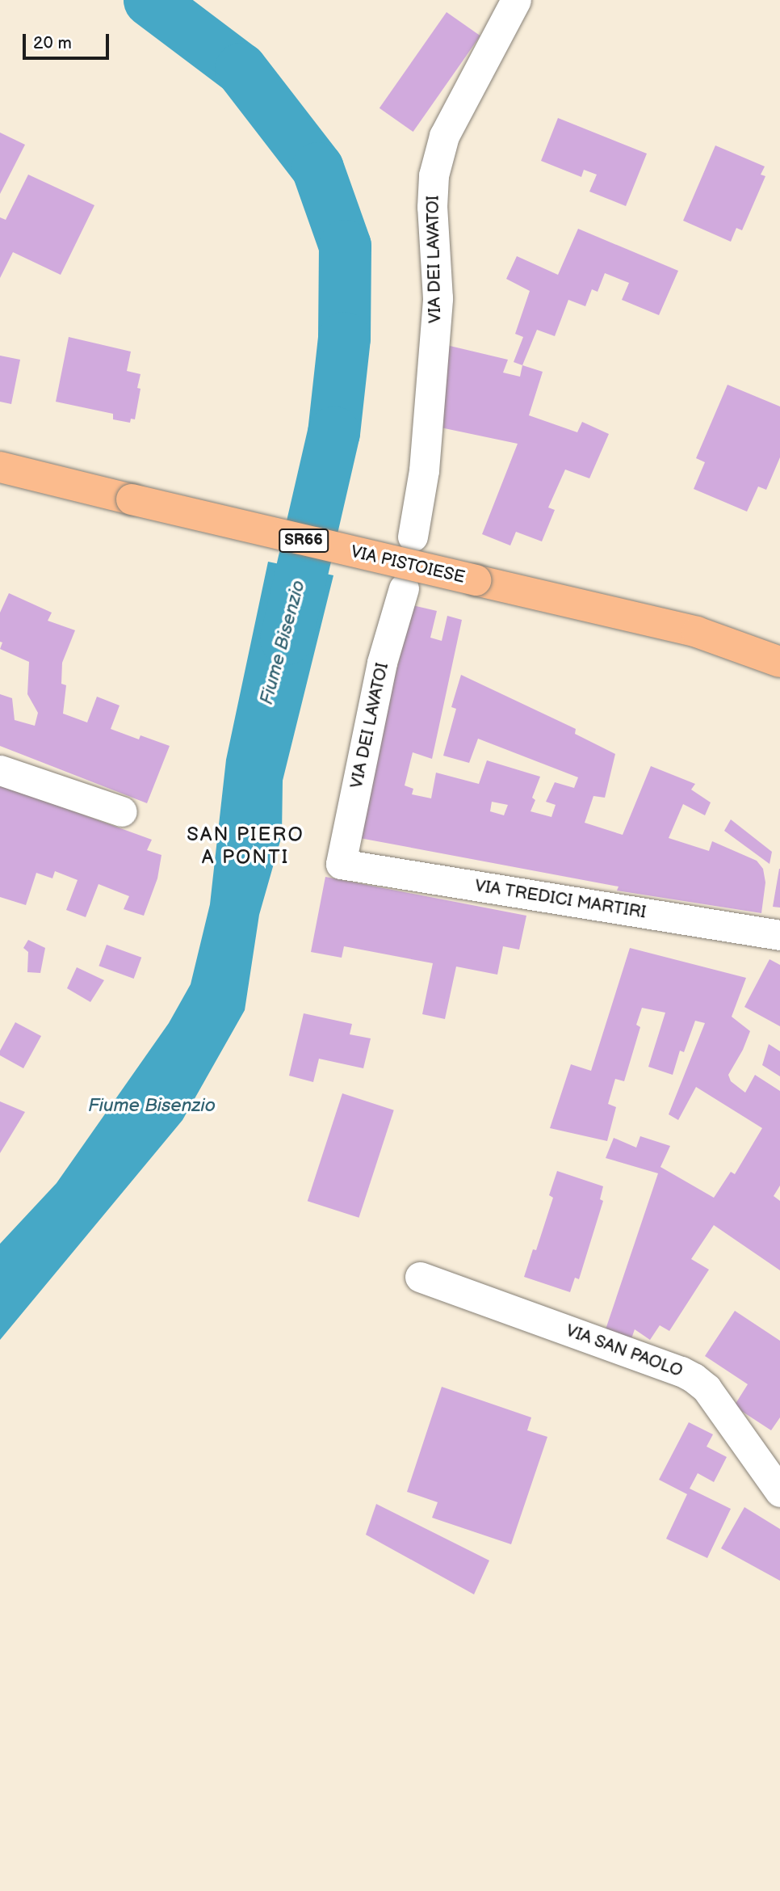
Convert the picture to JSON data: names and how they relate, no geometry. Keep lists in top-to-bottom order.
{
  "streets": {
    "main road": ["SR66", "VIA PISTOIESE"],
    "street": ["VIA DEI LAVATOI", "VIA TREDICI MARTIRI", "VIA SAN PAOLO"]
  },
  "crossings": [
    ["VIA DEI LAVATOI", "VIA TREDICI MARTIRI"]
  ],
  "districts": ["SAN PIERO A PONTI"],
  "water": ["Fiume Bisenzio"],
  "scale_bar": "20 m"
}
